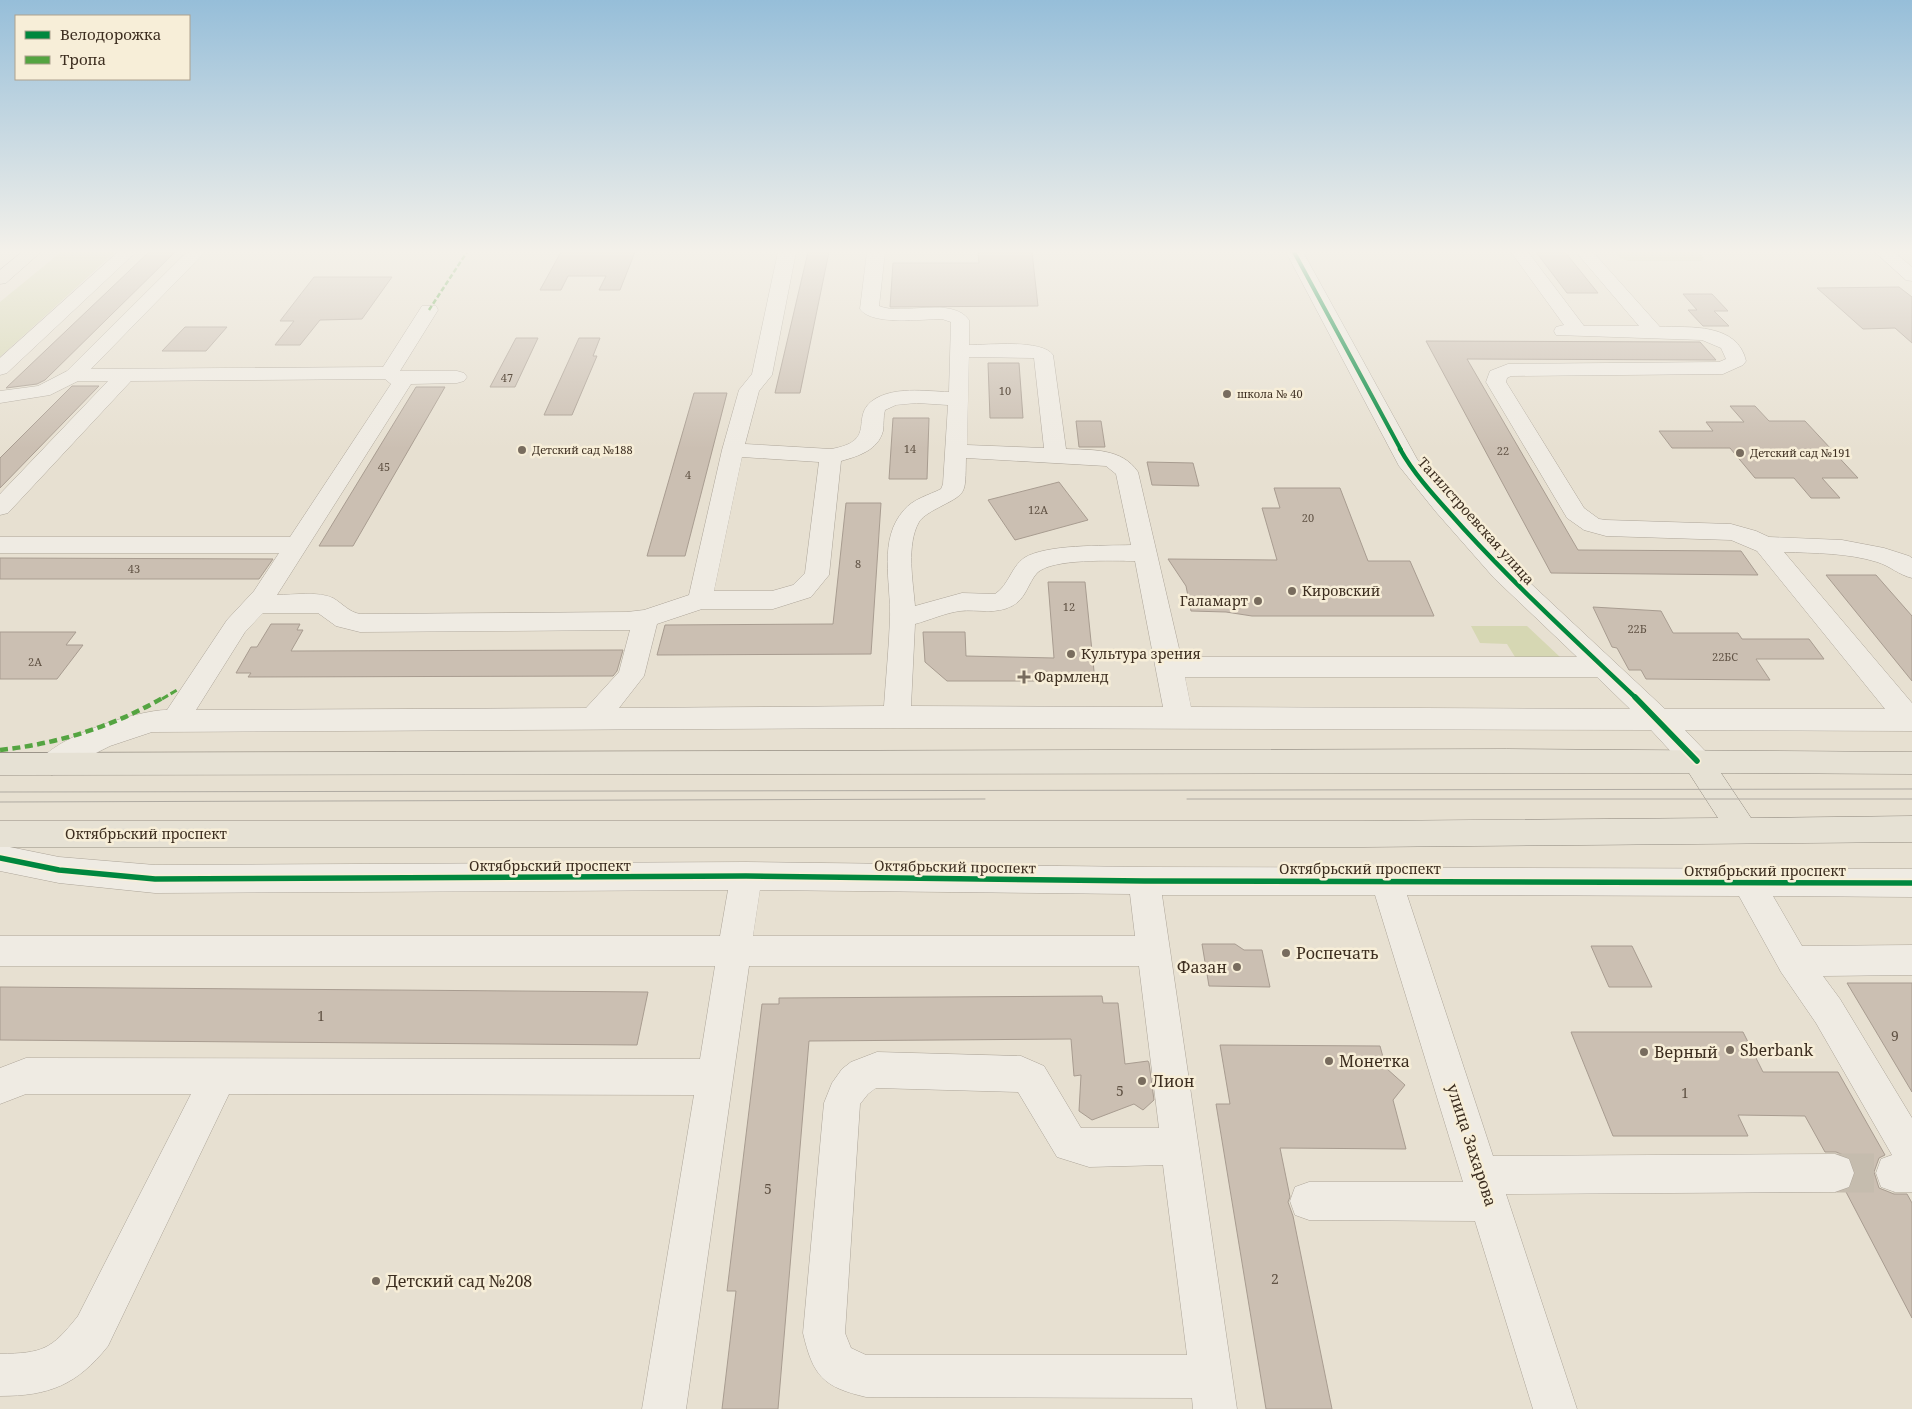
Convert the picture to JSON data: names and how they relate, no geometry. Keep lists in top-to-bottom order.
{
  "streets": {
    "main road": ["Тагилстроевская улица", "Октябрьский проспект"],
    "street": ["улица Захарова"]
  },
  "crossings": [
    ["Тагилстроевская улица", "Октябрьский проспект"],
    ["Октябрьский проспект", "улица Захарова"]
  ],
  "places": {
    "other": [
      "школа № 40",
      "Детский сад №188",
      "Детский сад №191",
      "Кировский",
      "Галамарт",
      "Культура зрения",
      "Роспечать",
      "Фазан",
      "Sberbank",
      "Верный",
      "Монетка",
      "Лион",
      "Детский сад №208"
    ],
    "health": ["Фармленд"]
  },
  "house_numbers": [
    "47",
    "10",
    "14",
    "22",
    "45",
    "4",
    "12А",
    "20",
    "8",
    "43",
    "12",
    "22Б",
    "22БС",
    "2А",
    "1",
    "9",
    "5",
    "1",
    "5",
    "2"
  ],
  "legend": ["Велодорожка", "Тропа"]
}
